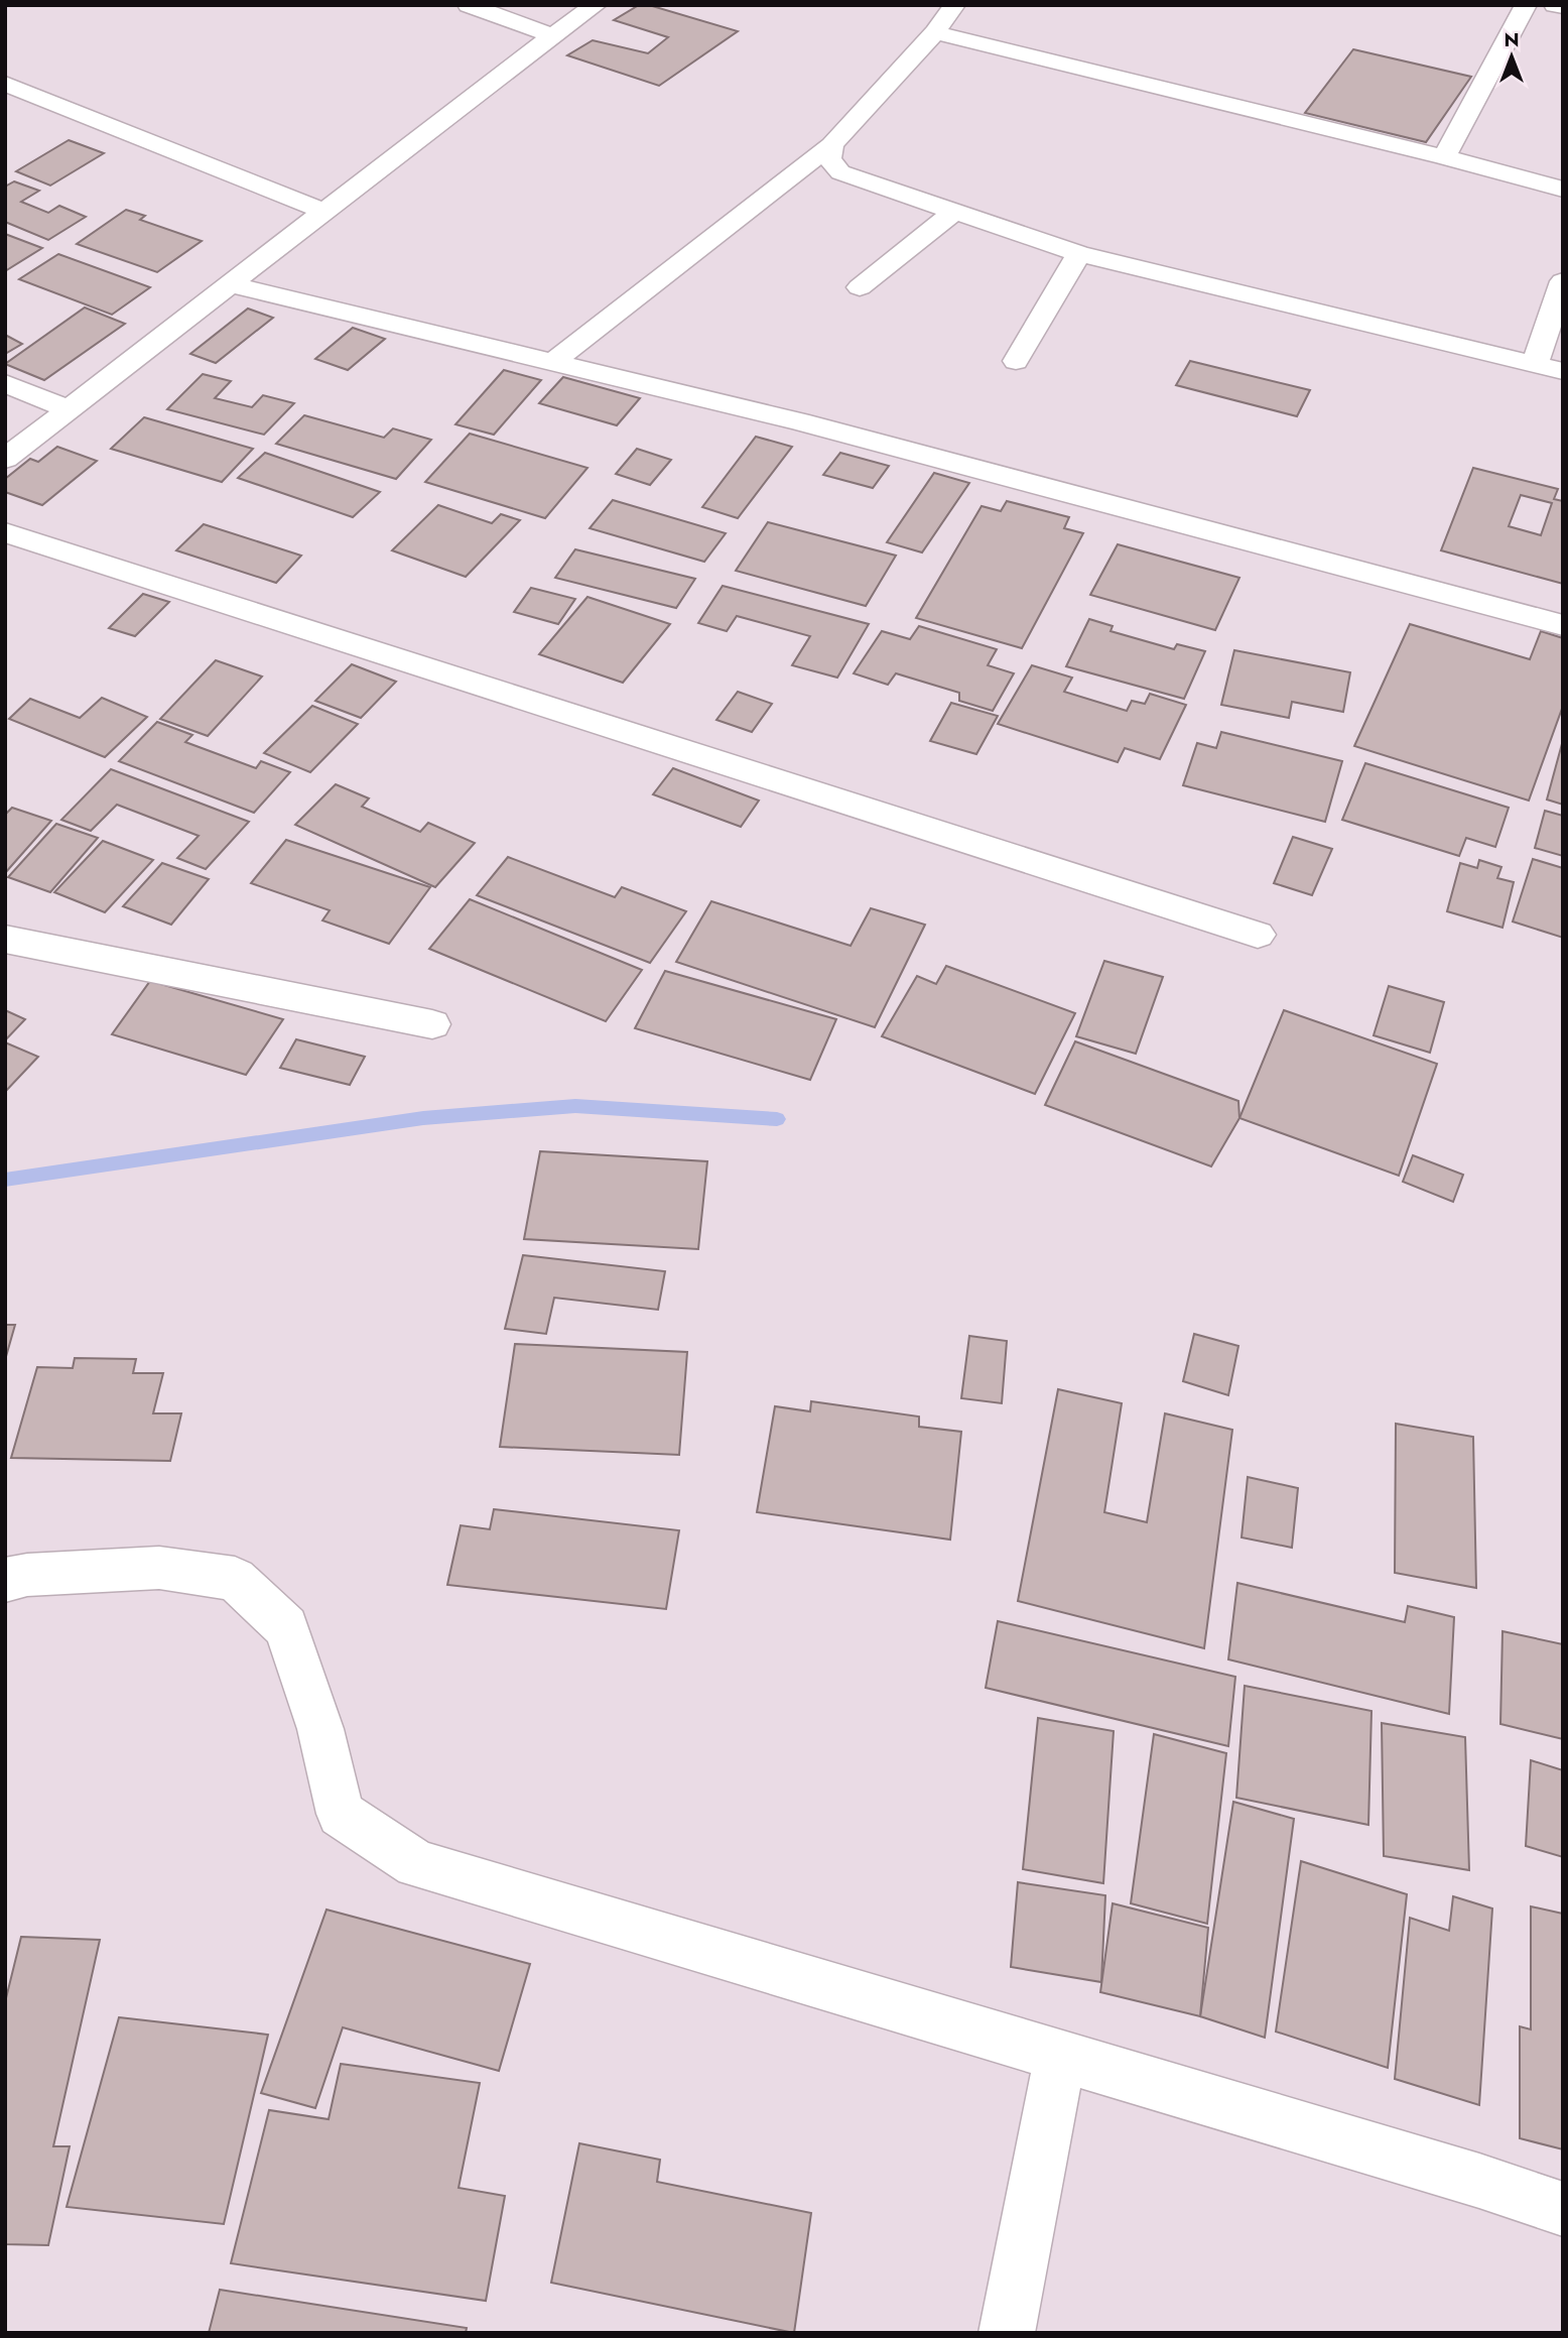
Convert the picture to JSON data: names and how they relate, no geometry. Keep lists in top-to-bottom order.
{
  "north": "top"
}
